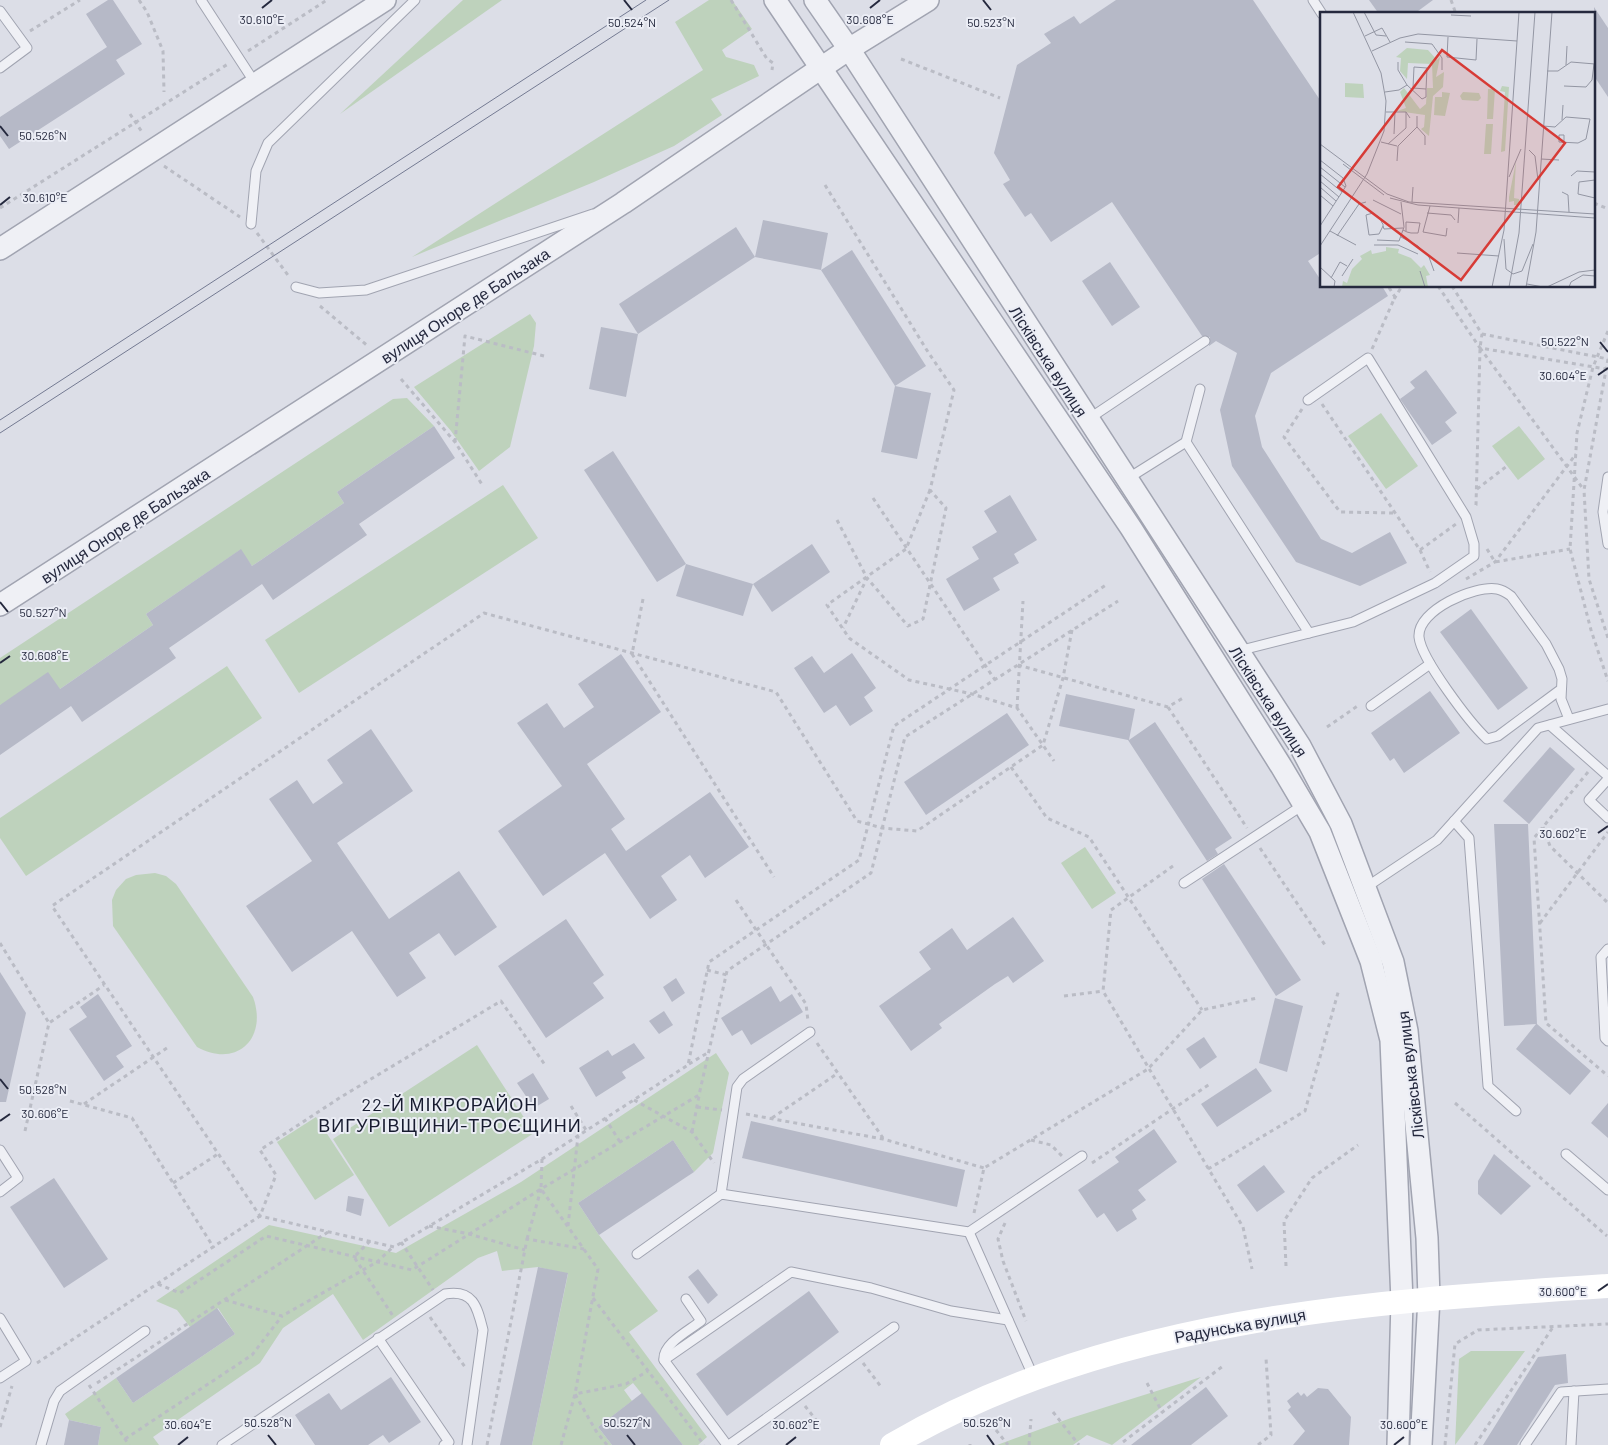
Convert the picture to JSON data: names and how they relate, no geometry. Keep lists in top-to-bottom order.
{
  "streets": {
    "main road": ["Радунська вулиця"],
    "street": ["вулиця Оноре де Бальзака", "Лісківська вулиця"]
  },
  "crossings": [
    ["вулиця Оноре де Бальзака", "Лісківська вулиця"],
    ["Лісківська вулиця", "Радунська вулиця"]
  ],
  "districts": ["22-Й МІКРОРАЙОН ВИГУРІВЩИНИ-ТРОЄЩИНИ"],
  "coordinates": [
    "30.610°E",
    "30.608°E",
    "50.524°N",
    "50.523°N",
    "50.526°N",
    "50.522°N",
    "30.604°E",
    "50.527°N",
    "30.602°E",
    "50.528°N",
    "30.606°E",
    "30.600°E"
  ]
}
